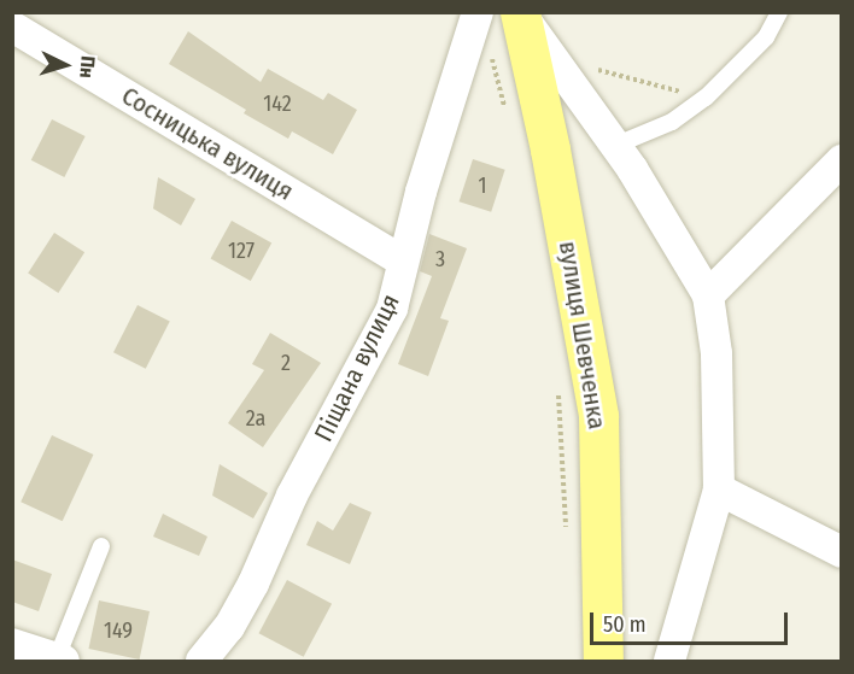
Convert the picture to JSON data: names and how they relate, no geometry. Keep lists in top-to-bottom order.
{
  "streets": {
    "main road": ["вулиця Шевченка"],
    "street": ["Сосницька вулиця", "Піщана вулиця"]
  },
  "crossings": [
    ["Сосницька вулиця", "Піщана вулиця"]
  ],
  "house_numbers": [
    "142",
    "1",
    "127",
    "3",
    "2",
    "2а",
    "149"
  ],
  "scale_bar": "50 m",
  "north": "right"
}
